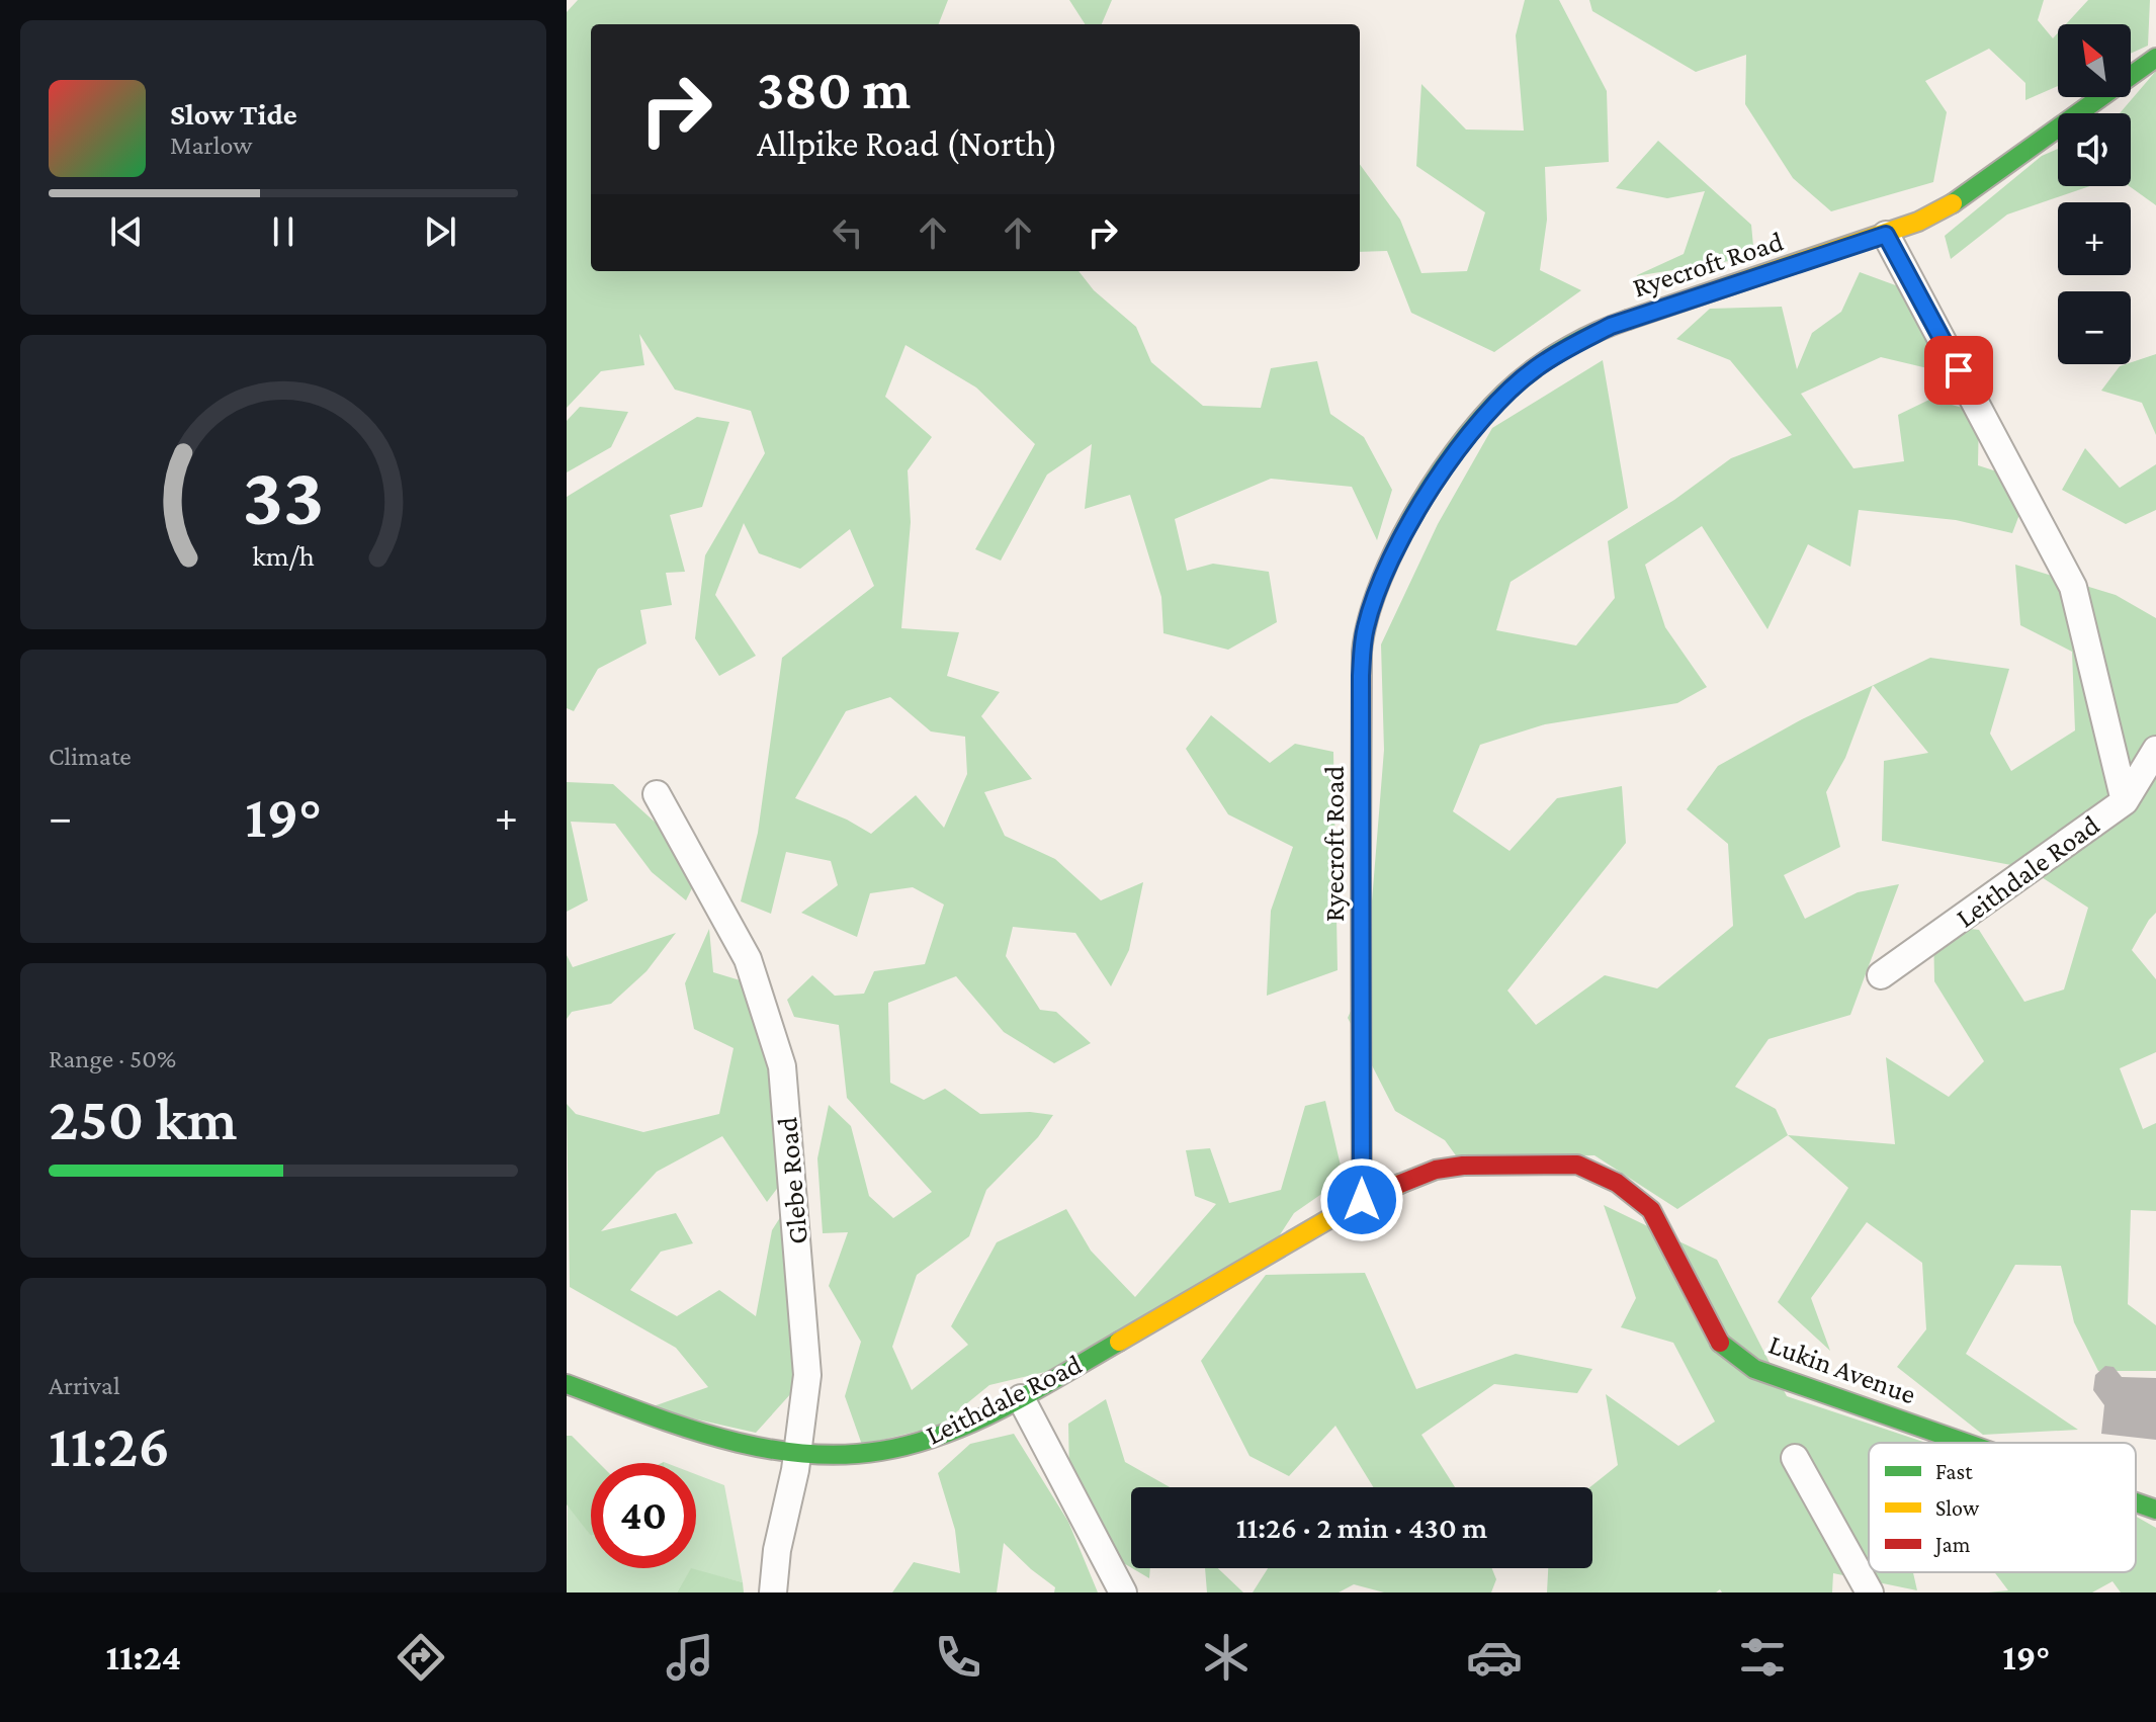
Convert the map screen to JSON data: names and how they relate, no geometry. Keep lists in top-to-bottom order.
{
  "streets": {
    "street": [
      "Ryecroft Road",
      "Leithdale Road",
      "Glebe Road",
      "Lukin Avenue"
    ]
  },
  "crossings": [
    ["Ryecroft Road", "Leithdale Road"],
    ["Ryecroft Road", "Lukin Avenue"],
    ["Leithdale Road", "Glebe Road"],
    ["Leithdale Road", "Lukin Avenue"]
  ],
  "legend": ["Fast", "Slow", "Jam"],
  "north": "top left",
  "page": {
    "map_buttons": ["+", "−"],
    "turn": ["380 m", "Allpike Road (North)"],
    "song": ["Slow Tide", "Marlow"],
    "tile": [
      "Climate",
      ["Range · 50%", "250 km"],
      ["Arrival", "11:26"]
    ],
    "heat": ["−", "19°", "+"],
    "limit": "40",
    "trip": "11:26 · 2 min · 430 m",
    "tabs": ["11:24", "19°"],
    "gauge": ["33", "km/h"]
  }
}
